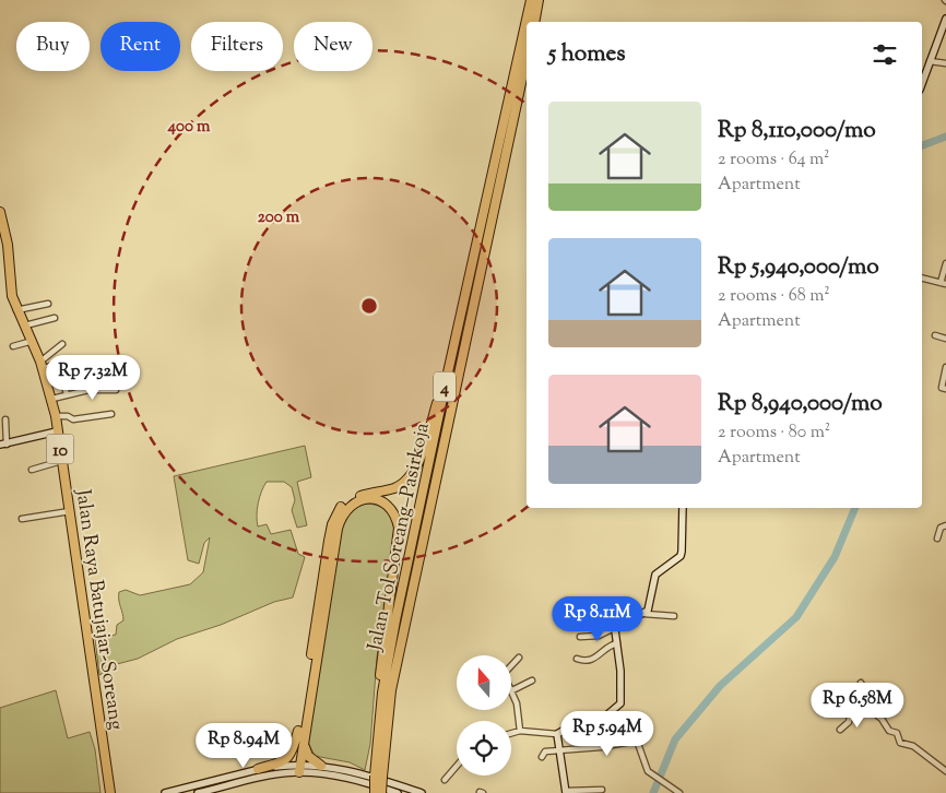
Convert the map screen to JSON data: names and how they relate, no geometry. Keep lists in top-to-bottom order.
{
  "streets": {
    "highway": [
      "4",
      "10",
      "Jalan Tol Soreang–Pasirkoja",
      "Jalan Raya Batujajar-Soreang"
    ]
  },
  "north": "top",
  "page": {
    "chip": [
      "Buy",
      "Rent",
      "Filters",
      "New"
    ],
    "heading": "5 homes",
    "list": [
      {
        "name": "Rp 8,110,000/mo",
        "note": "2 rooms · 64 m² · Apartment"
      },
      {
        "name": "Rp 5,940,000/mo",
        "note": "2 rooms · 68 m² · Apartment"
      },
      {
        "name": "Rp 8,940,000/mo",
        "note": "2 rooms · 80 m² · Apartment"
      }
    ],
    "price": [
      "Rp 7.32M",
      "Rp 8.11M",
      "Rp 6.58M",
      "Rp 5.94M",
      "Rp 8.94M"
    ]
  },
  "rings": ["400 m", "200 m"]
}
